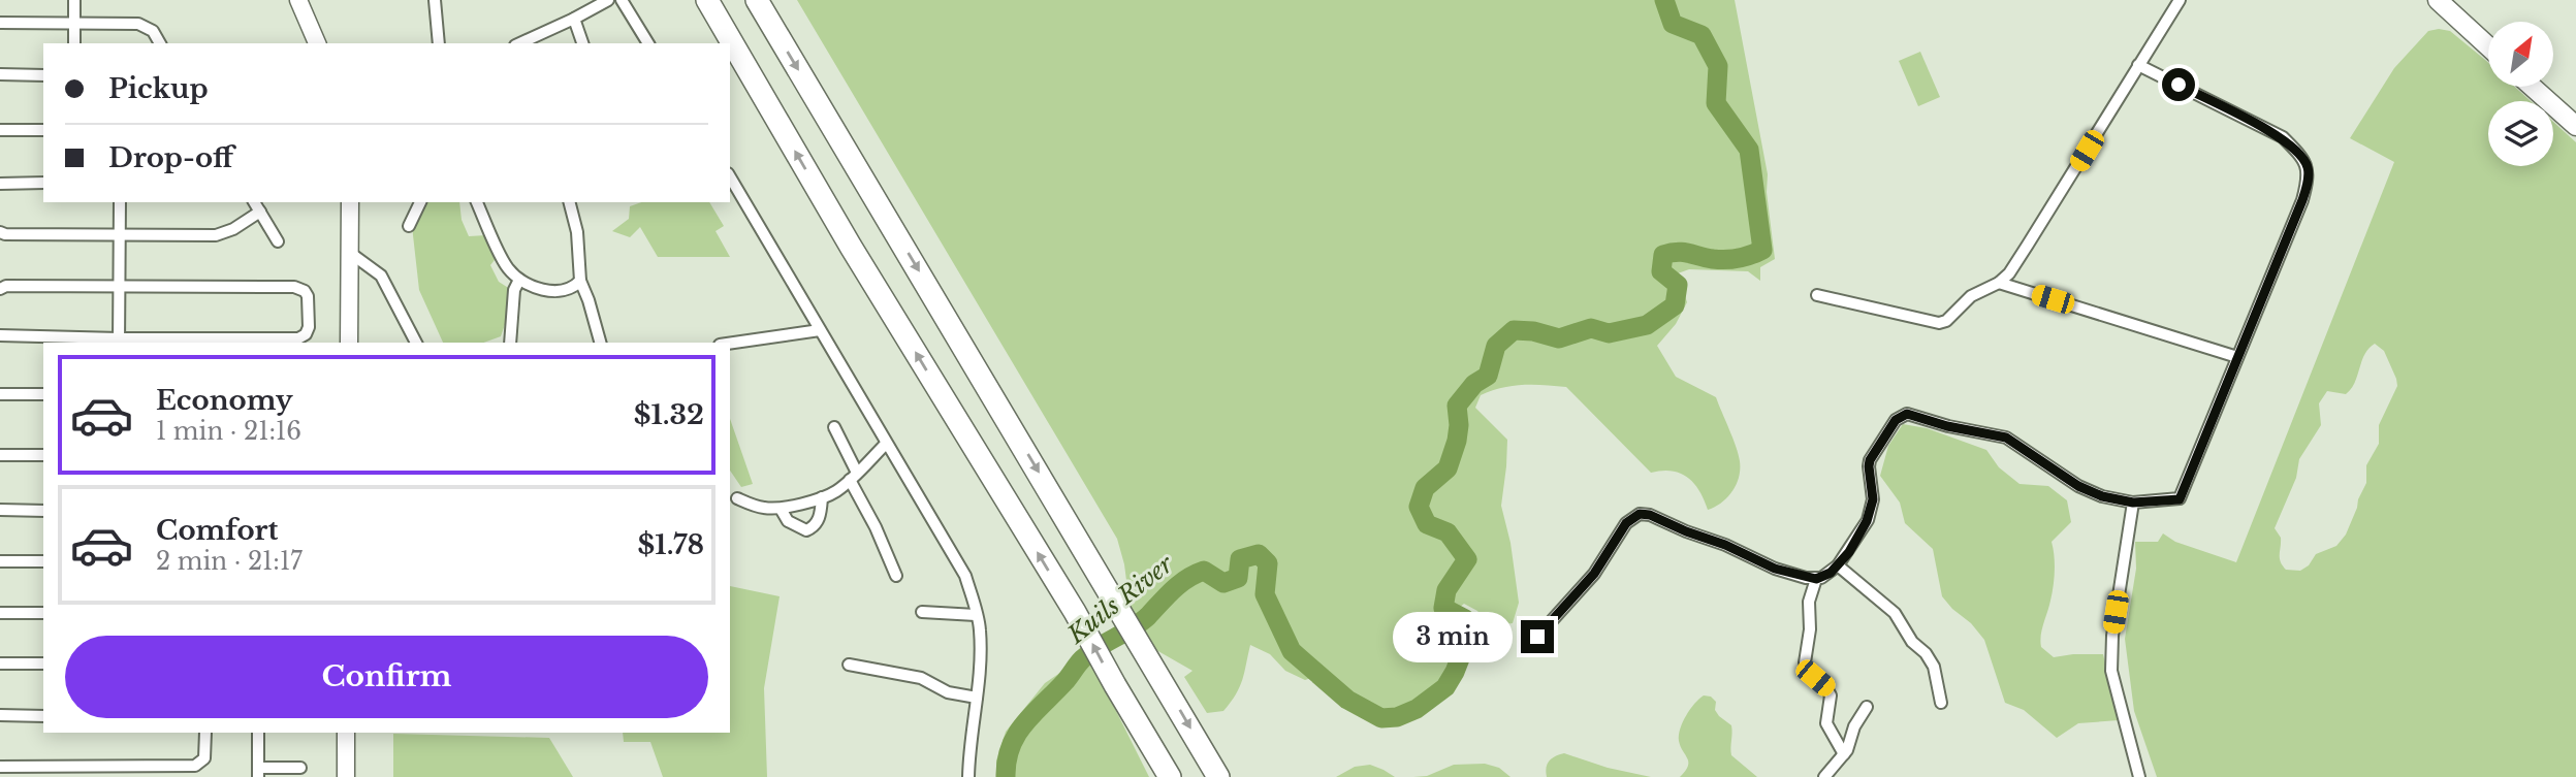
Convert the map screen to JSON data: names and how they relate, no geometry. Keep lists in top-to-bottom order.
{
  "water": ["Kuils River"],
  "north": "top right",
  "page": {
    "banner": ["Pickup", "Drop-off"],
    "list": [
      {
        "name": "Economy",
        "note": "1 min · 21:16",
        "value": "$1.32"
      },
      {
        "name": "Comfort",
        "note": "2 min · 21:17",
        "value": "$1.78"
      }
    ],
    "bubble": "3 min",
    "buttons": "Confirm"
  }
}
